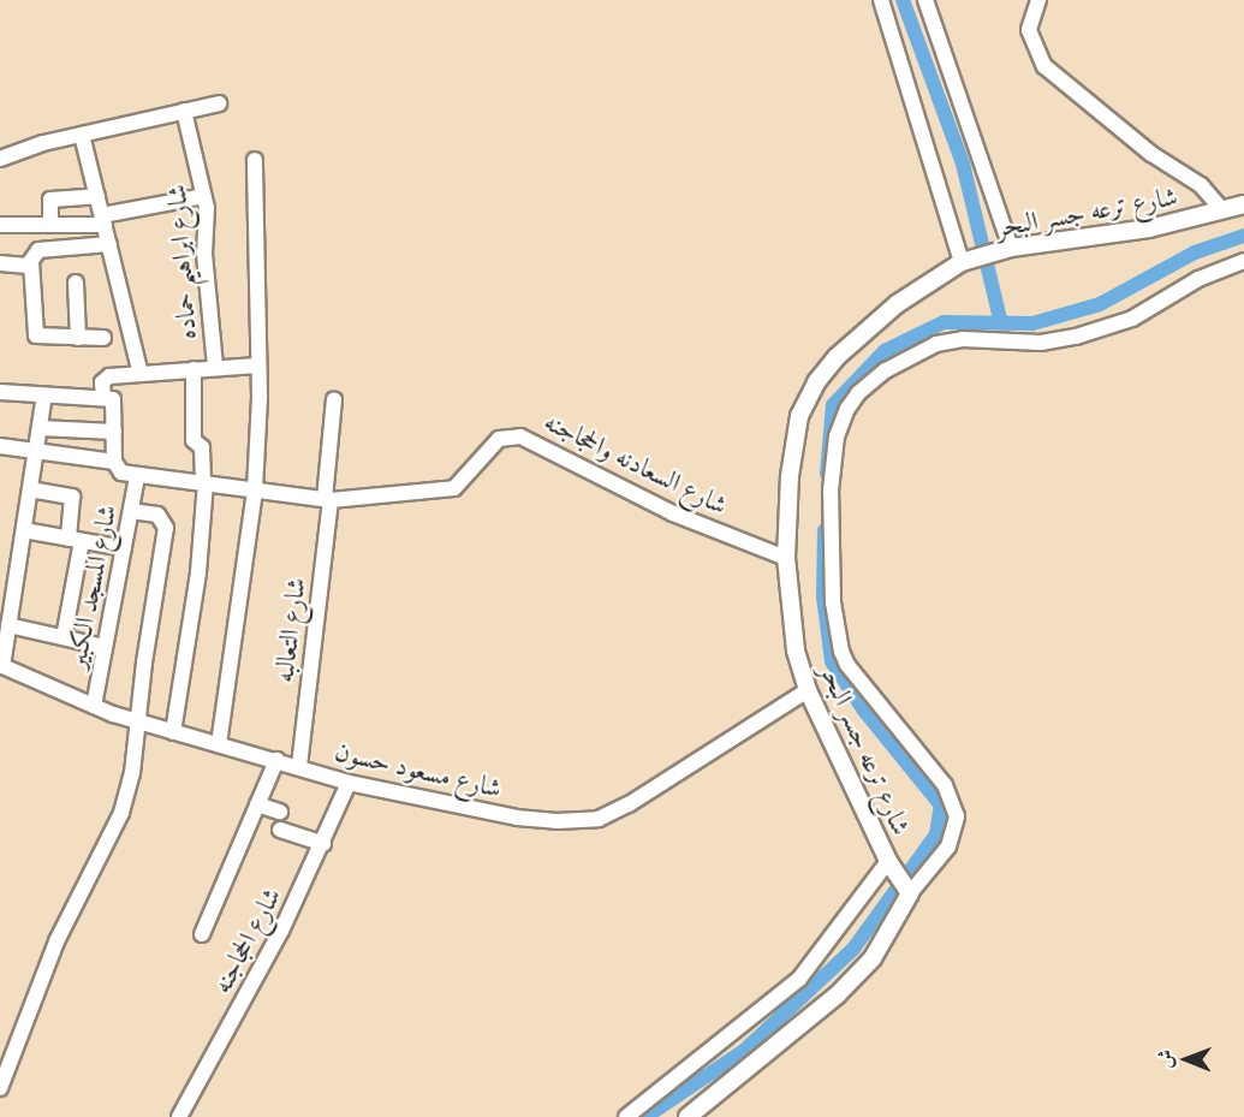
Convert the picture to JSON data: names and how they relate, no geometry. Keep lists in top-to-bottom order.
{
  "streets": {
    "street": [
      "شارع ترعه جسر البحر",
      "شارع ابراهيم حماده",
      "شارع السعادنه والحجاجنه",
      "شارع المسجد الكبير",
      "شارع التعالبه",
      "شارع مسعود حسون",
      "شارع الحجاجنه"
    ]
  },
  "crossings": [
    ["شارع ترعه جسر البحر", "شارع السعادنه والحجاجنه"],
    ["شارع ترعه جسر البحر", "شارع مسعود حسون"],
    ["شارع السعادنه والحجاجنه", "شارع المسجد الكبير"],
    ["شارع السعادنه والحجاجنه", "شارع التعالبه"],
    ["شارع المسجد الكبير", "شارع مسعود حسون"],
    ["شارع التعالبه", "شارع مسعود حسون"],
    ["شارع مسعود حسون", "شارع الحجاجنه"]
  ],
  "north": "left"
}
